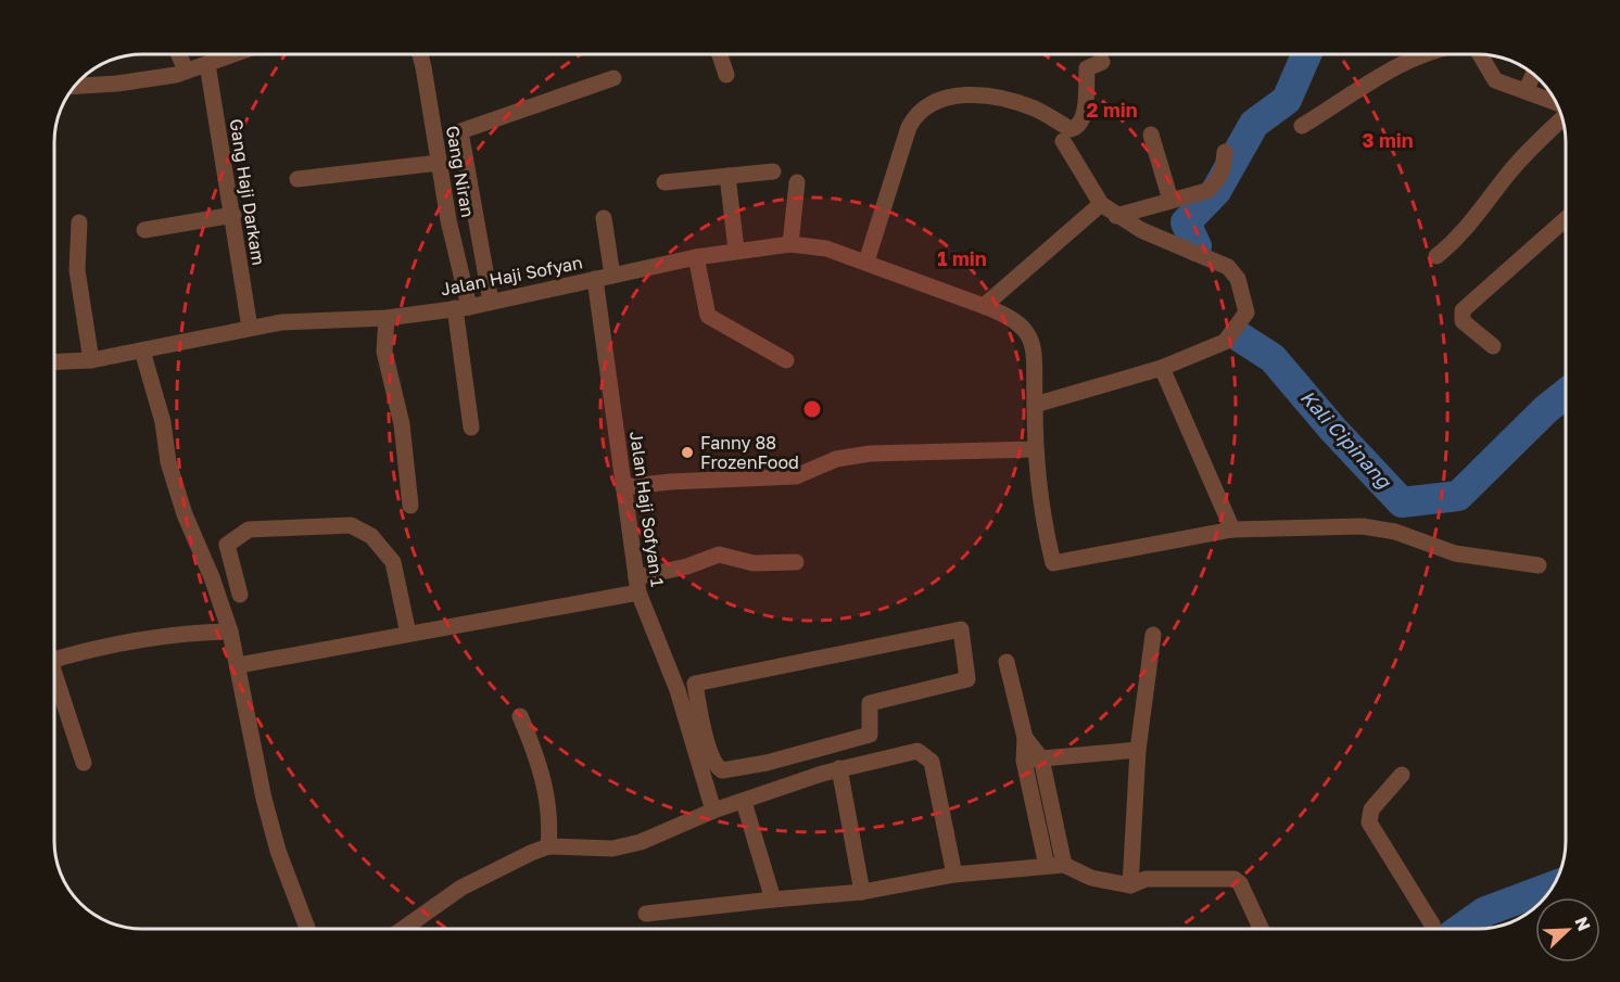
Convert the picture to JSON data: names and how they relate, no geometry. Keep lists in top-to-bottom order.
{
  "streets": {
    "street": [
      "Gang Niran",
      "Gang Haji Darkam",
      "Jalan Haji Sofyan",
      "Jalan Haji Sofyan 1"
    ]
  },
  "crossings": [
    ["Gang Niran", "Jalan Haji Sofyan"],
    ["Gang Haji Darkam", "Jalan Haji Sofyan"],
    ["Jalan Haji Sofyan", "Jalan Haji Sofyan 1"]
  ],
  "water": ["Kali Cipinang"],
  "places": ["Fanny 88 FrozenFood"],
  "north": "top right",
  "rings": ["2 min", "3 min", "1 min"]
}
